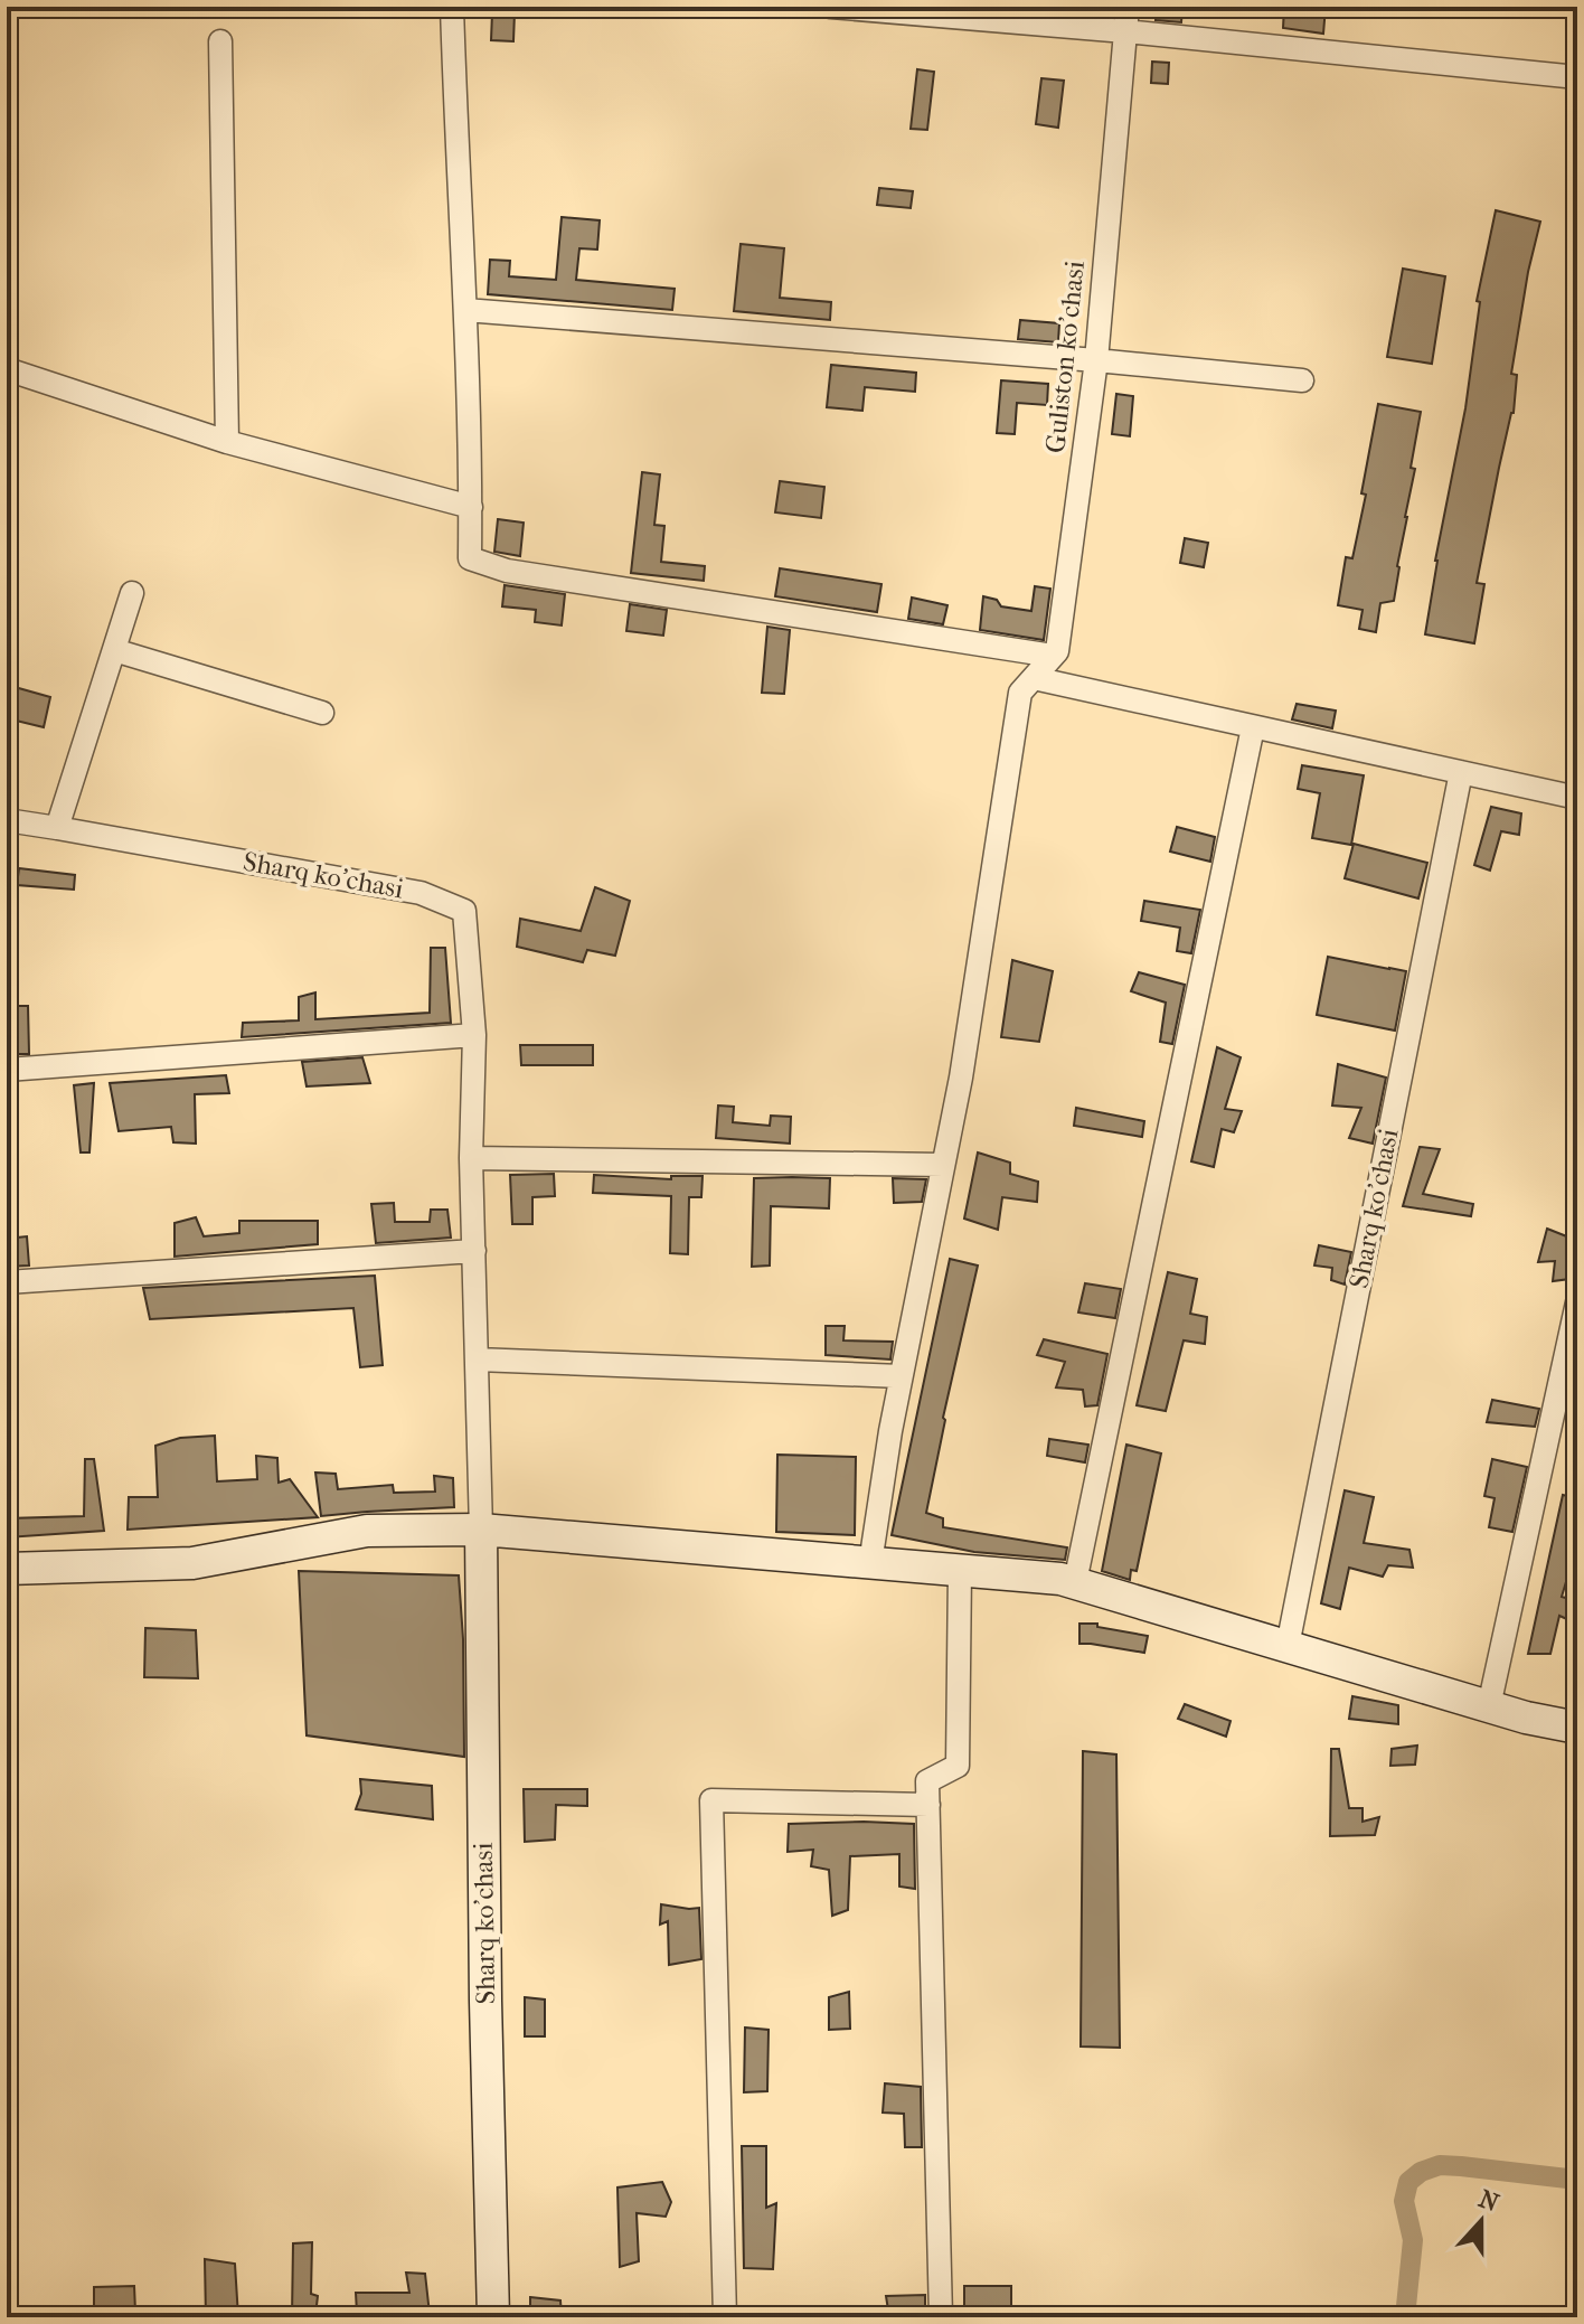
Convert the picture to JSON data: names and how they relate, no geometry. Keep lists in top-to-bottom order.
{
  "streets": {
    "main road": ["Sharq ko'chasi"],
    "street": ["Guliston ko'chasi"]
  },
  "north": "top"
}
